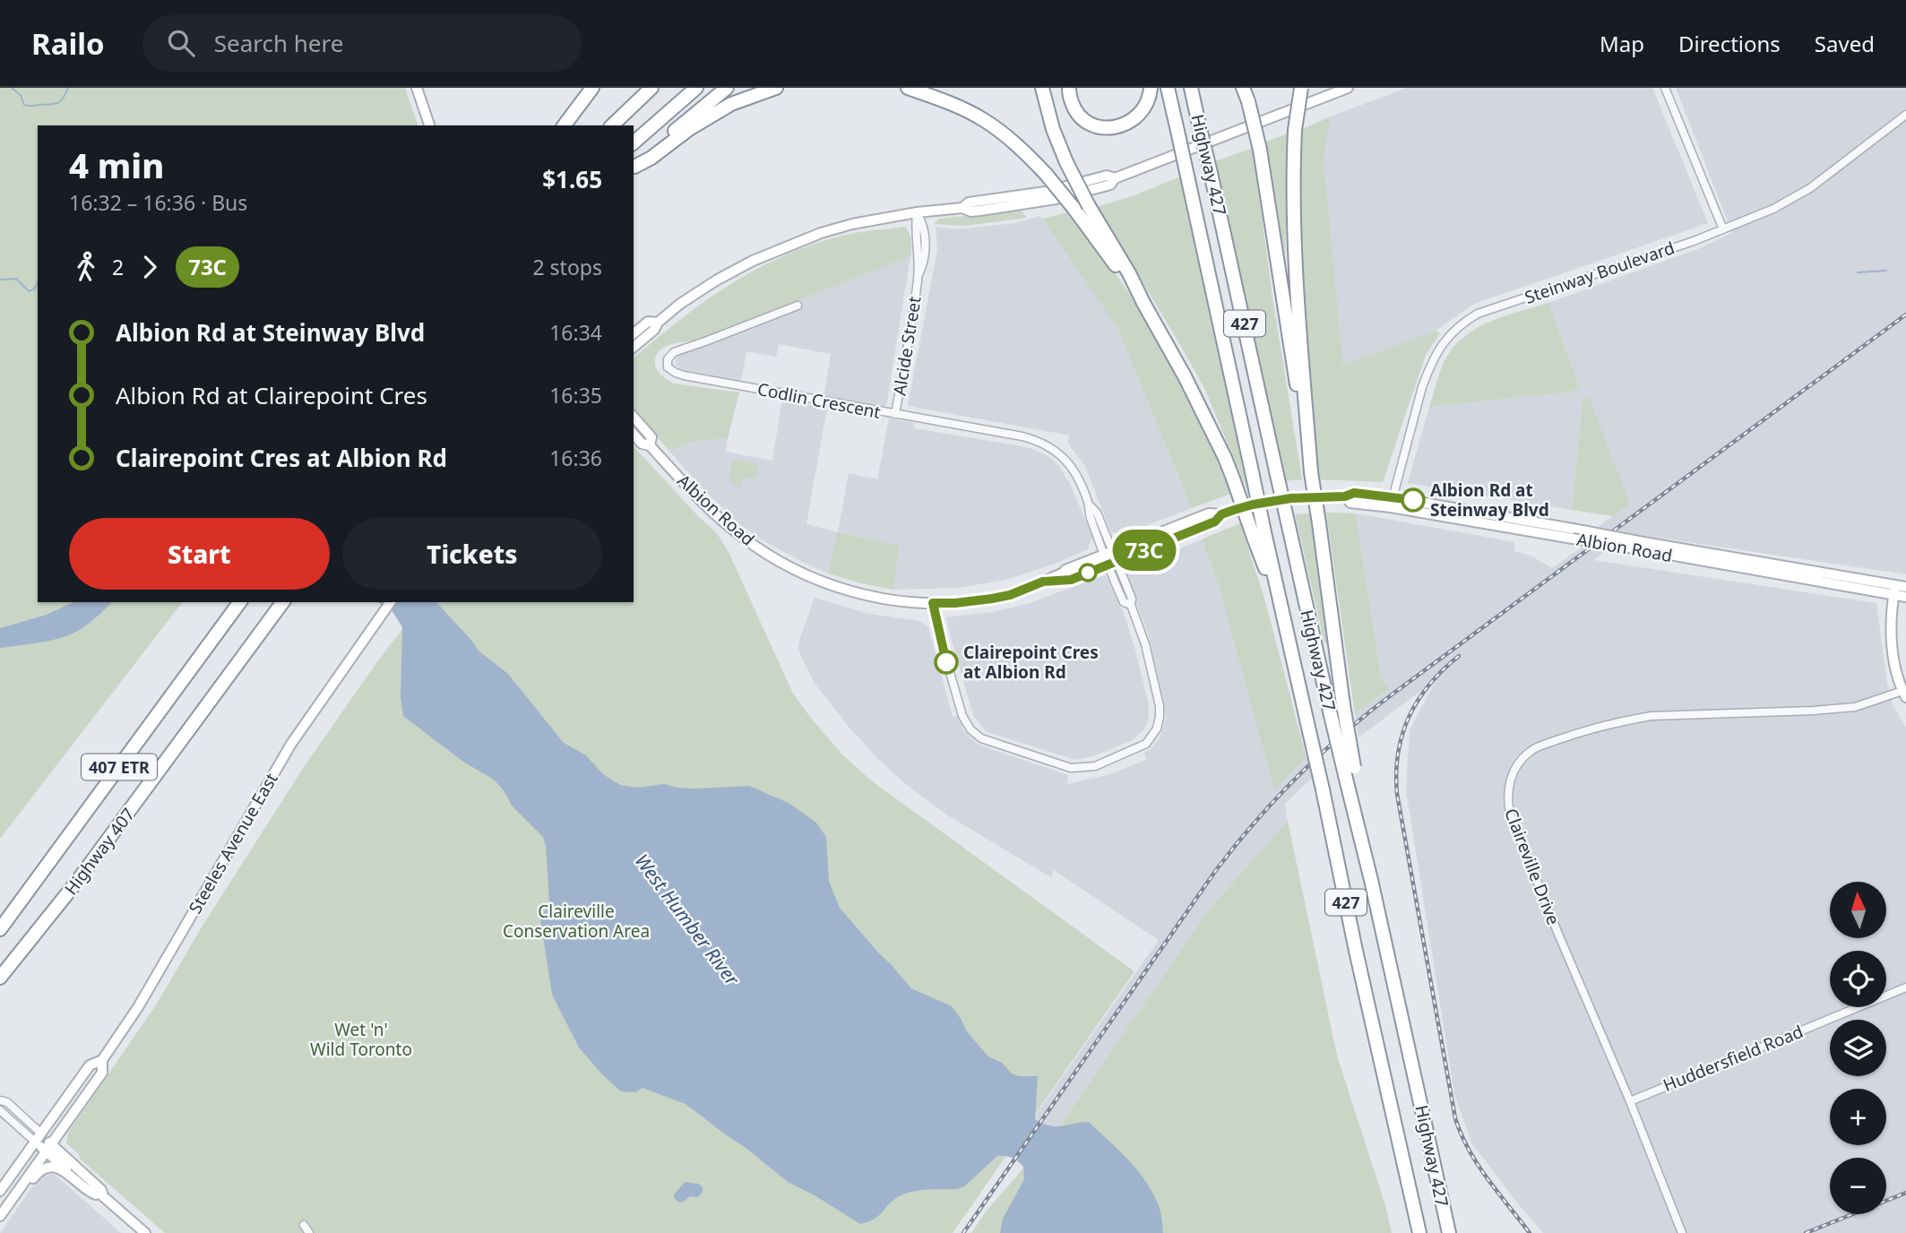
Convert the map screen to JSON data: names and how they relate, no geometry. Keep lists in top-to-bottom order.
{
  "streets": {
    "highway": [
      "Highway 427",
      "427",
      "407 ETR",
      "Highway 407"
    ],
    "main road": ["Albion Road", "Steeles Avenue East"],
    "street": [
      "Steinway Boulevard",
      "Alcide Street",
      "Codlin Crescent",
      "Claireville Drive",
      "Huddersfield Road"
    ]
  },
  "crossings": [
    ["Steinway Boulevard", "Albion Road"],
    ["Alcide Street", "Codlin Crescent"],
    ["Codlin Crescent", "Albion Road"],
    ["Claireville Drive", "Huddersfield Road"]
  ],
  "water": ["West Humber River"],
  "parks": ["Claireville Conservation Area", "Wet 'n' Wild Toronto"],
  "places": ["Albion Rd at Steinway Blvd", "Clairepoint Cres at Albion Rd"],
  "lines": ["bus line 73C"],
  "north": "top",
  "page": {
    "header": "Railo",
    "search": "Search here",
    "nav": ["Map", "Directions", "Saved"],
    "on_map": "73C",
    "heading": ["4 min", "16:32 – 16:36 · Bus", "$1.65"],
    "legs": ["2", "73C", "2 stops"],
    "list": [
      {
        "name": "Albion Rd at Steinway Blvd",
        "value": "16:34"
      },
      {
        "name": "Albion Rd at Clairepoint Cres",
        "value": "16:35"
      },
      {
        "name": "Clairepoint Cres at Albion Rd",
        "value": "16:36"
      }
    ],
    "buttons": ["Start", "Tickets"],
    "map_buttons": ["+", "−"]
  }
}
